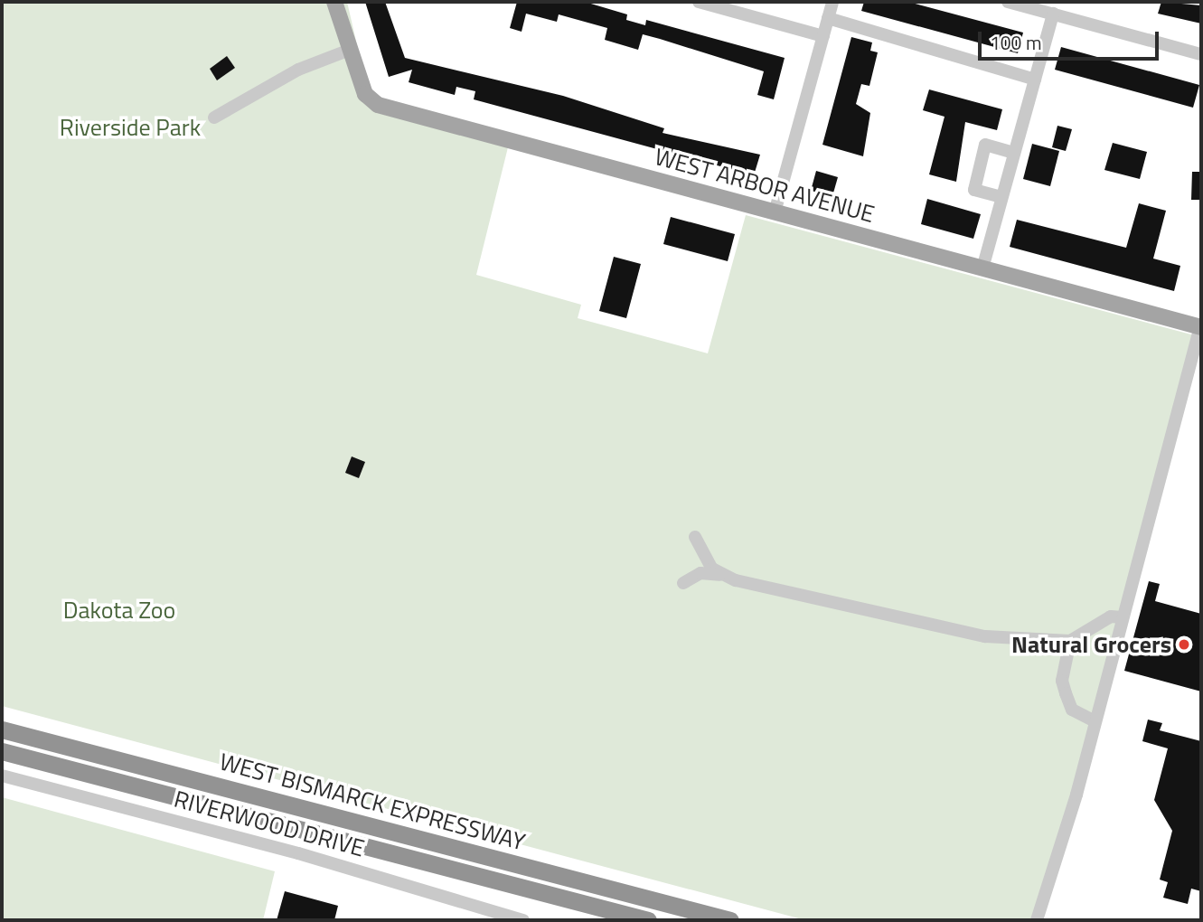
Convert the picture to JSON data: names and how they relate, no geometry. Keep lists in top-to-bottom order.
{
  "streets": {
    "highway": ["WEST BISMARCK EXPRESSWAY"],
    "main road": ["WEST ARBOR AVENUE"],
    "street": ["RIVERWOOD DRIVE"]
  },
  "parks": ["Riverside Park", "Dakota Zoo"],
  "places": ["Natural Grocers"],
  "scale_bar": "100 m"
}
